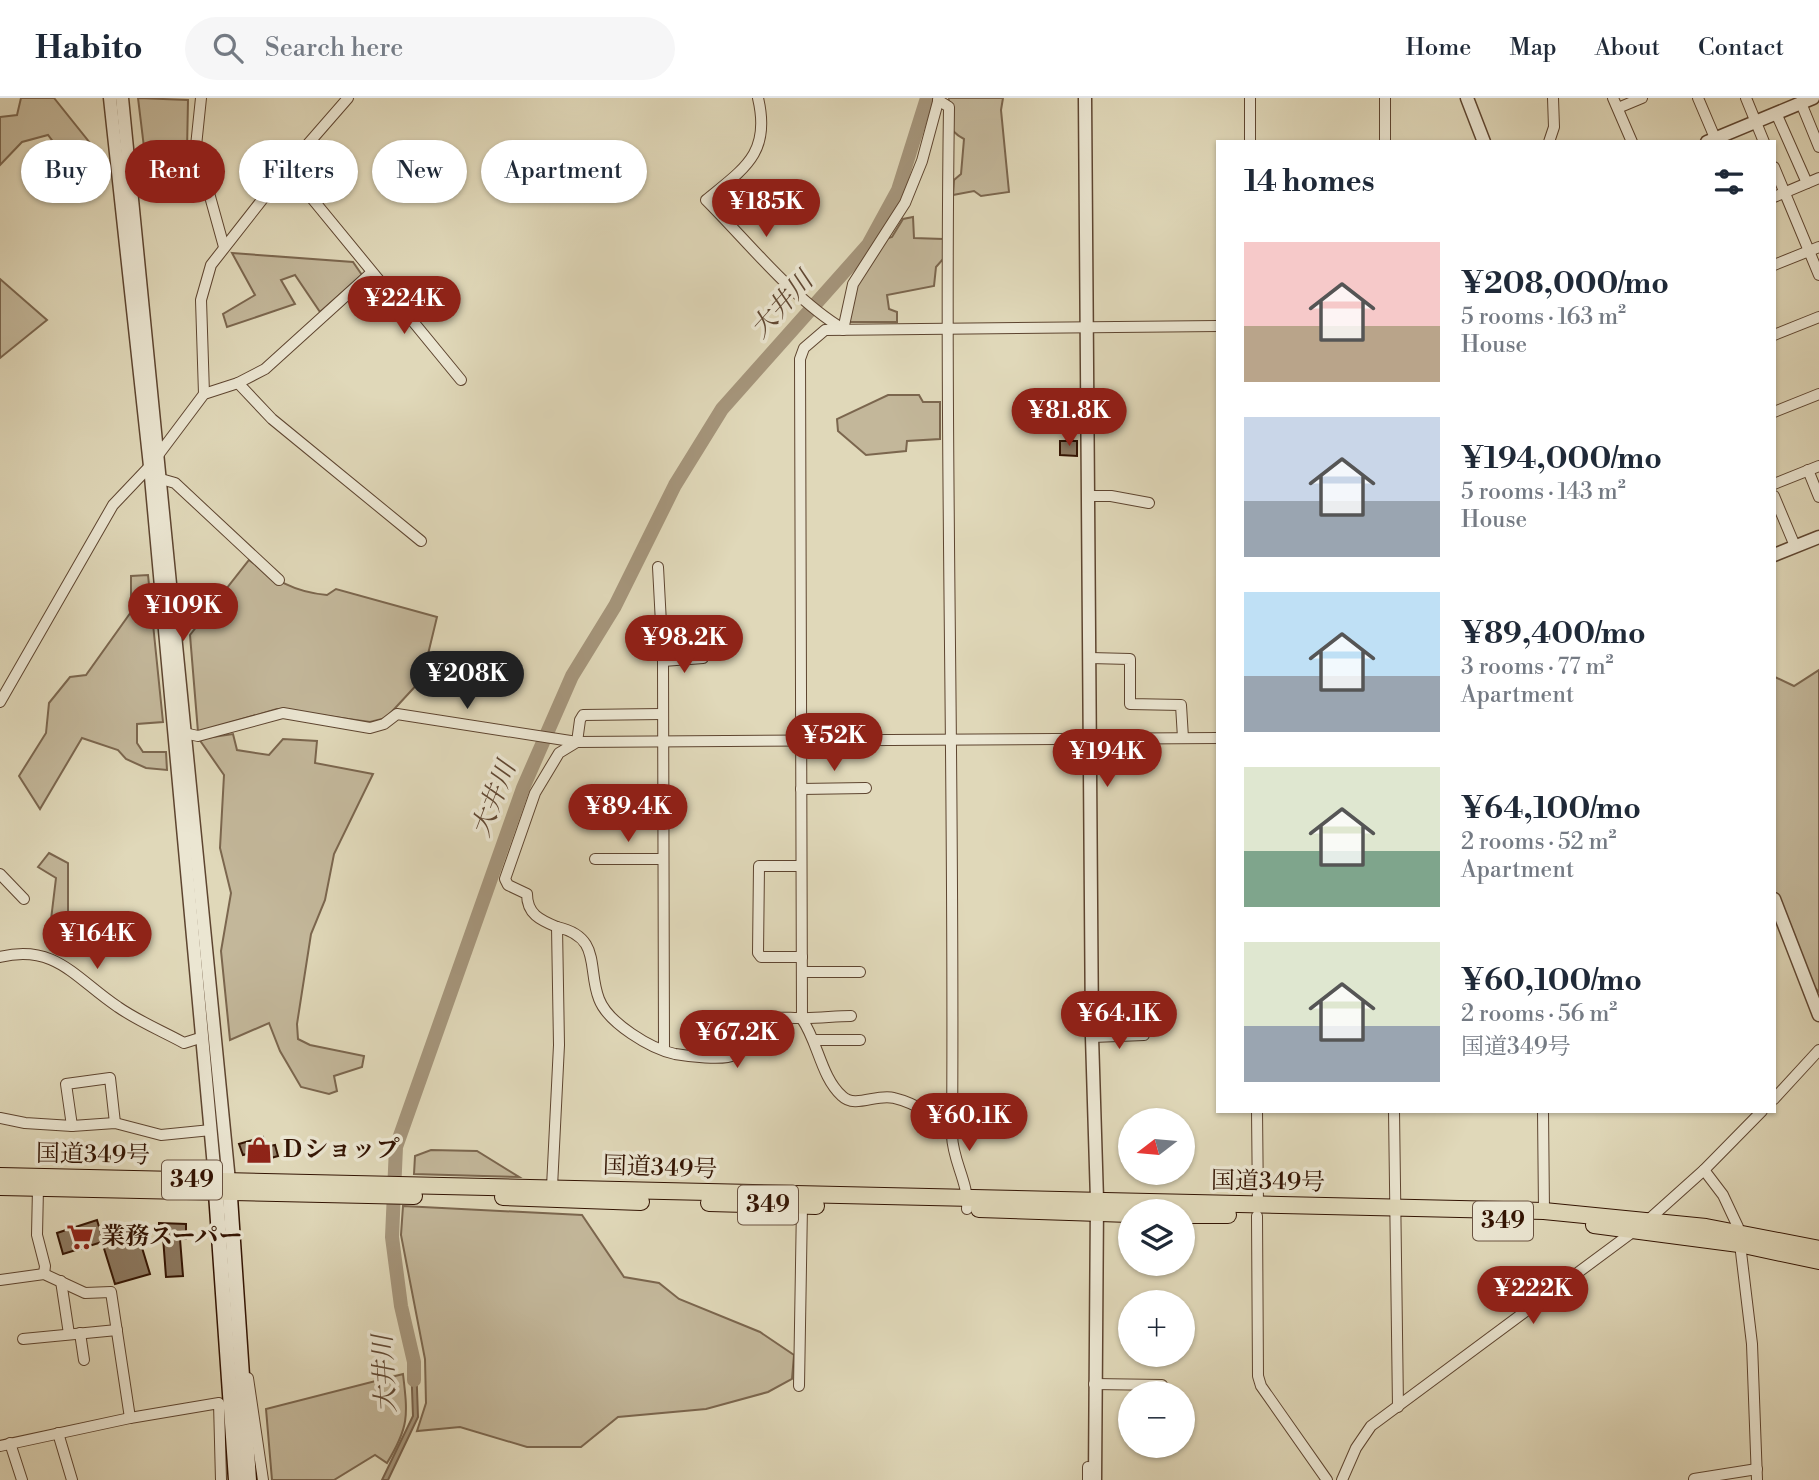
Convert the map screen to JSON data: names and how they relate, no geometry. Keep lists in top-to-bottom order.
{
  "streets": {
    "highway": ["国道349号", "349"]
  },
  "water": ["大井川"],
  "places": {
    "shop": ["Ｄショップ"],
    "supermarket": ["業務スーパー"]
  },
  "north": "left",
  "page": {
    "header": "Habito",
    "search": "Search here",
    "nav": [
      "Home",
      "Map",
      "About",
      "Contact"
    ],
    "chip": [
      "Buy",
      "Rent",
      "Filters",
      "New",
      "Apartment"
    ],
    "heading": "14 homes",
    "price": [
      "¥185K",
      "¥224K",
      "¥81.8K",
      "¥109K",
      "¥98.2K",
      "¥208K",
      "¥52K",
      "¥194K",
      "¥89.4K",
      "¥164K",
      "¥64.1K",
      "¥67.2K",
      "¥60.1K",
      "¥222K"
    ],
    "list": [
      {
        "name": "¥208,000/mo",
        "note": "5 rooms · 163 m² · House"
      },
      {
        "name": "¥194,000/mo",
        "note": "5 rooms · 143 m² · House"
      },
      {
        "name": "¥89,400/mo",
        "note": "3 rooms · 77 m² · Apartment"
      },
      {
        "name": "¥64,100/mo",
        "note": "2 rooms · 52 m² · Apartment"
      },
      {
        "name": "¥60,100/mo",
        "note": "2 rooms · 56 m² · 国道349号"
      }
    ],
    "map_buttons": ["+", "−"]
  }
}
